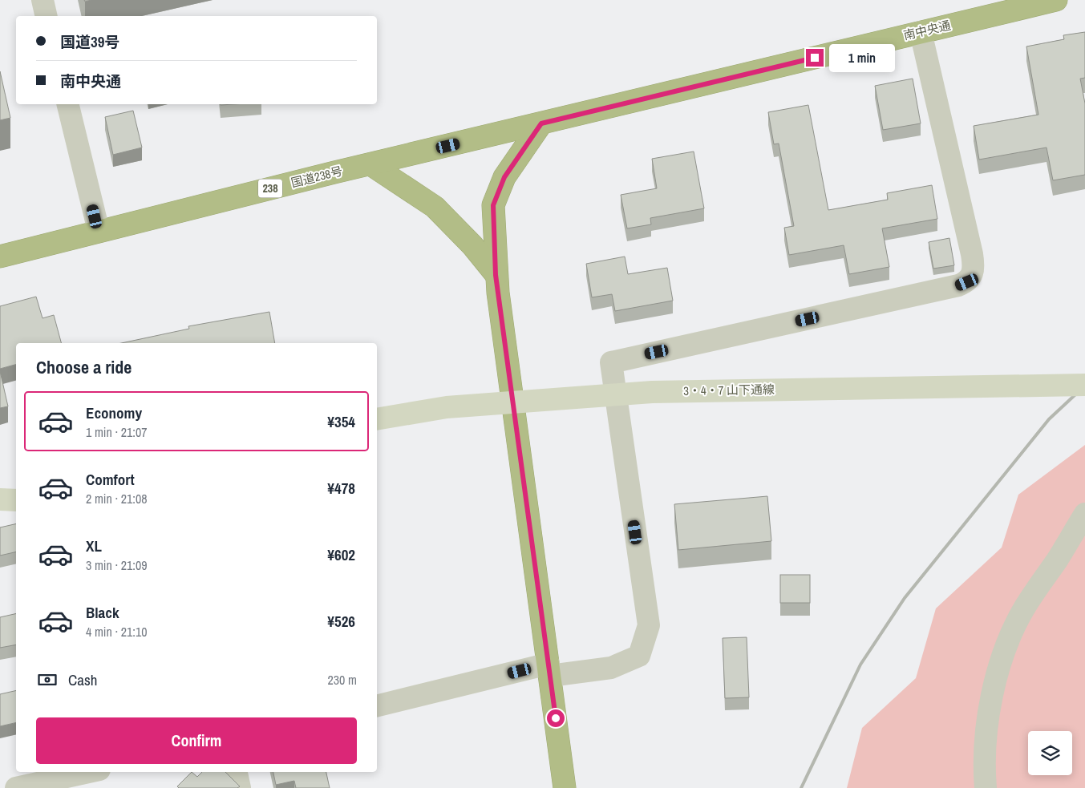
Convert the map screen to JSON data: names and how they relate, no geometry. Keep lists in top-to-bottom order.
{
  "streets": {
    "highway": ["南中央通", "国道238号", "238"],
    "street": ["3・4・7 山下通線"]
  },
  "crossings": [
    ["南中央通", "国道238号"]
  ],
  "page": {
    "banner": ["国道39号", "南中央通"],
    "bubble": "1 min",
    "heading": "Choose a ride",
    "list": [
      {
        "name": "Economy",
        "note": "1 min · 21:07",
        "value": "¥354"
      },
      {
        "name": "Comfort",
        "note": "2 min · 21:08",
        "value": "¥478"
      },
      {
        "name": "XL",
        "note": "3 min · 21:09",
        "value": "¥602"
      },
      {
        "name": "Black",
        "note": "4 min · 21:10",
        "value": "¥526"
      }
    ],
    "pay": ["Cash", "230 m"],
    "buttons": "Confirm"
  }
}
